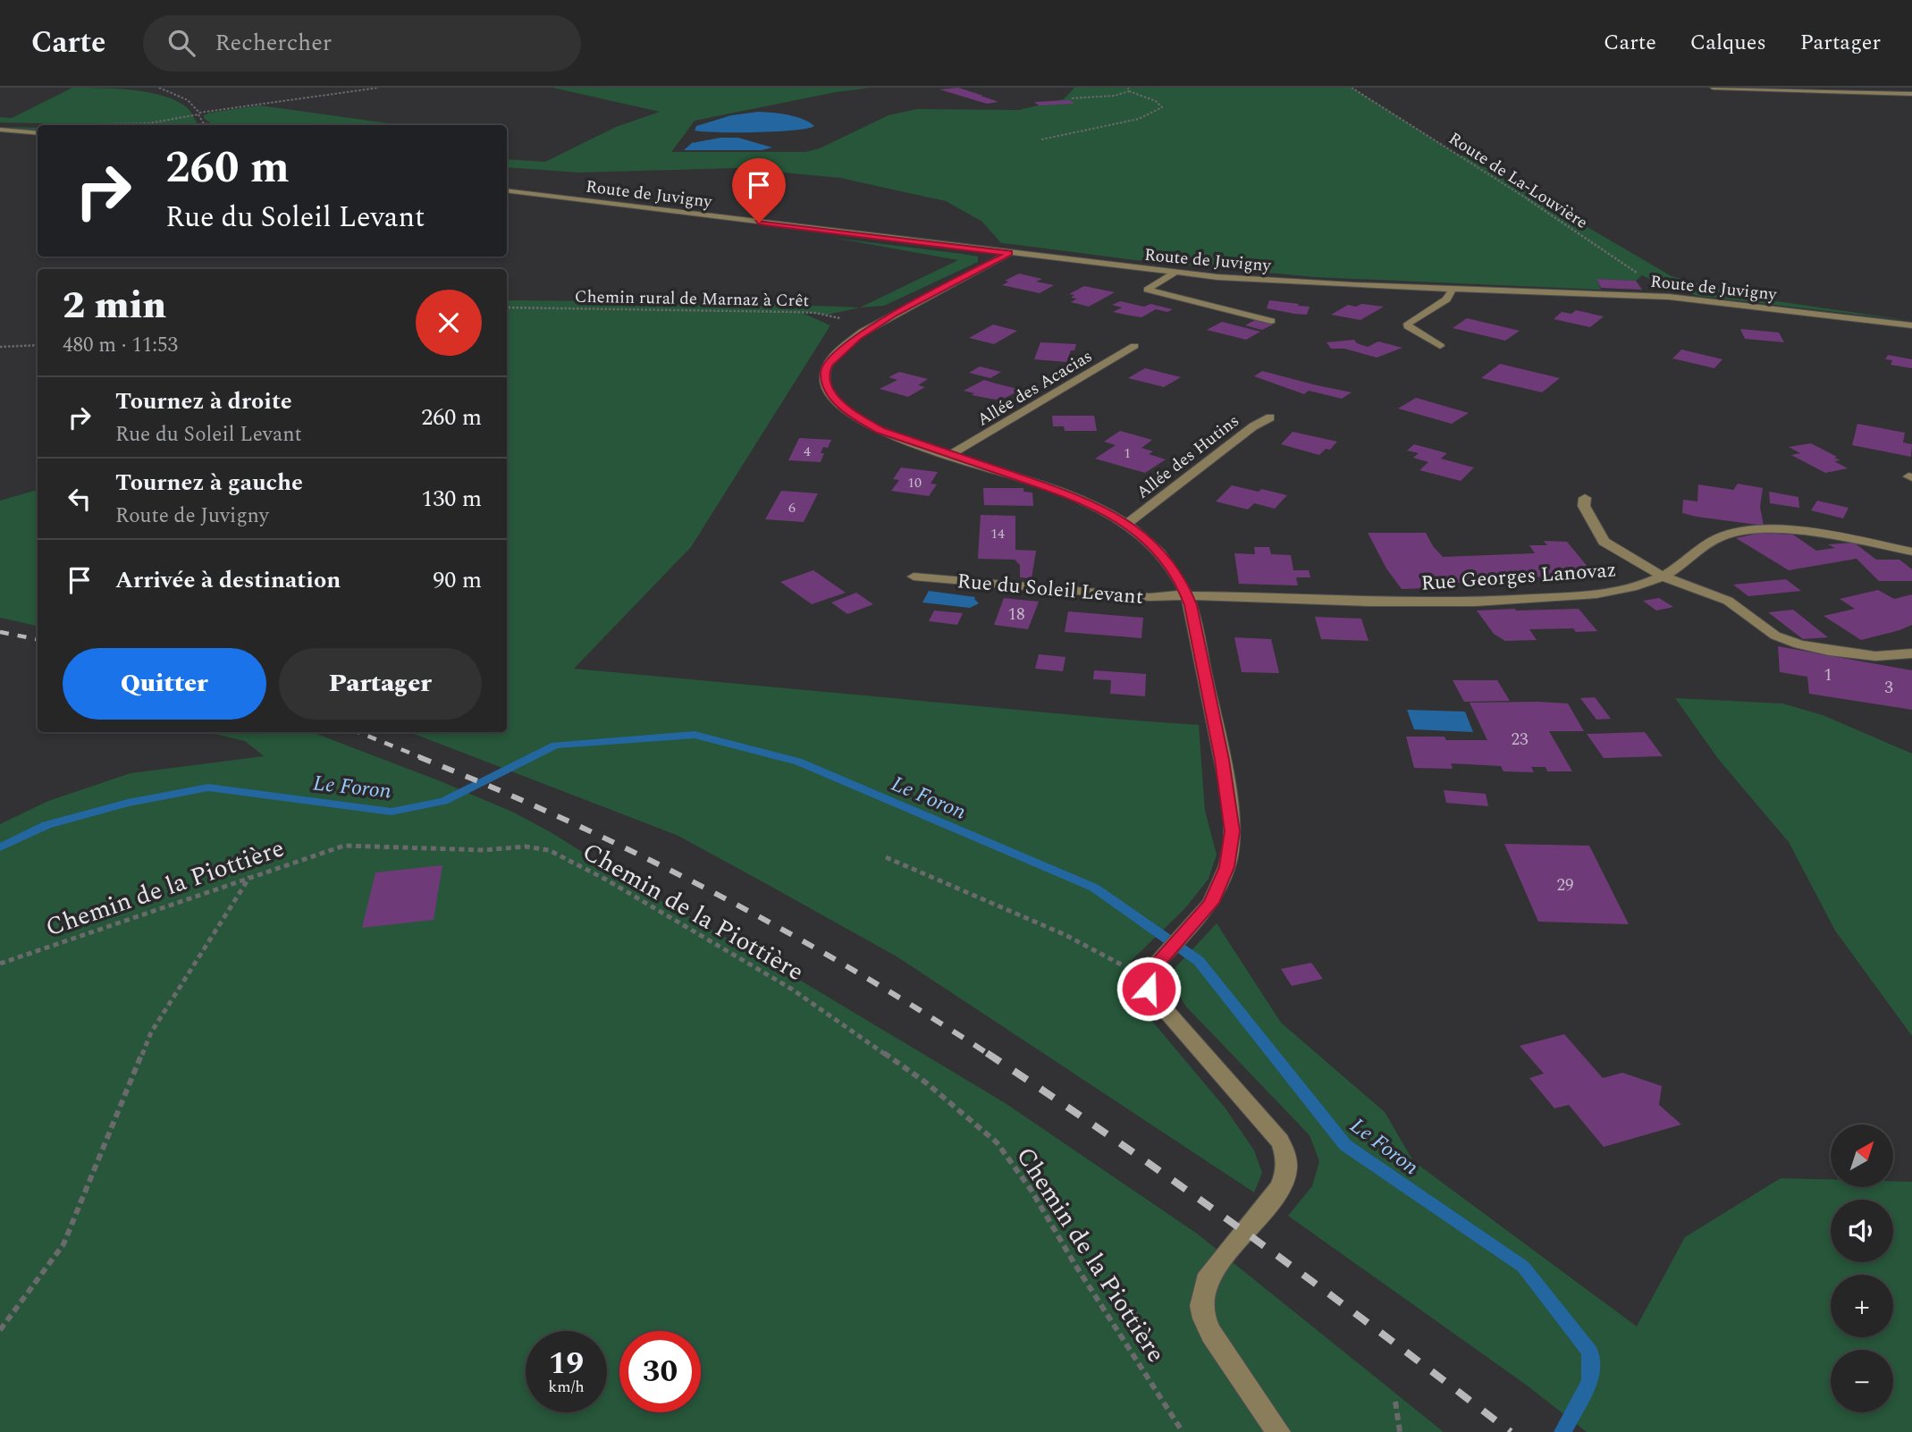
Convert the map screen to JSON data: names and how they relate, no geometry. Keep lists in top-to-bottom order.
{
  "streets": {
    "street": [
      "Route de Juvigny",
      "Allée des Acacias",
      "Allée des Hutins",
      "Rue Georges Lanovaz",
      "Rue du Soleil Levant"
    ],
    "path": ["Route de La-Louvière", "Chemin rural de Marnaz à Crêt", "Chemin de la Piottière"]
  },
  "crossings": [
    ["Route de La-Louvière", "Route de Juvigny"],
    ["Rue Georges Lanovaz", "Rue du Soleil Levant"]
  ],
  "water": ["Le Foron"],
  "house_numbers": [
    "4",
    "1",
    "10",
    "6",
    "14",
    "18",
    "1",
    "3",
    "23",
    "29"
  ],
  "north": "top right",
  "page": {
    "header": "Carte",
    "search": "Rechercher",
    "nav": ["Carte", "Calques", "Partager"],
    "turn": ["260 m", "Rue du Soleil Levant"],
    "heading": ["2 min", "480 m · 11:53"],
    "list": [
      {
        "name": "Tournez à droite",
        "note": "Rue du Soleil Levant",
        "value": "260 m"
      },
      {
        "name": "Tournez à gauche",
        "note": "Route de Juvigny",
        "value": "130 m"
      },
      {
        "name": "Arrivée à destination",
        "value": "90 m"
      }
    ],
    "buttons": ["Quitter", "Partager"],
    "map_buttons": ["+", "−"],
    "speed": "19 km/h",
    "limit": "30"
  }
}
